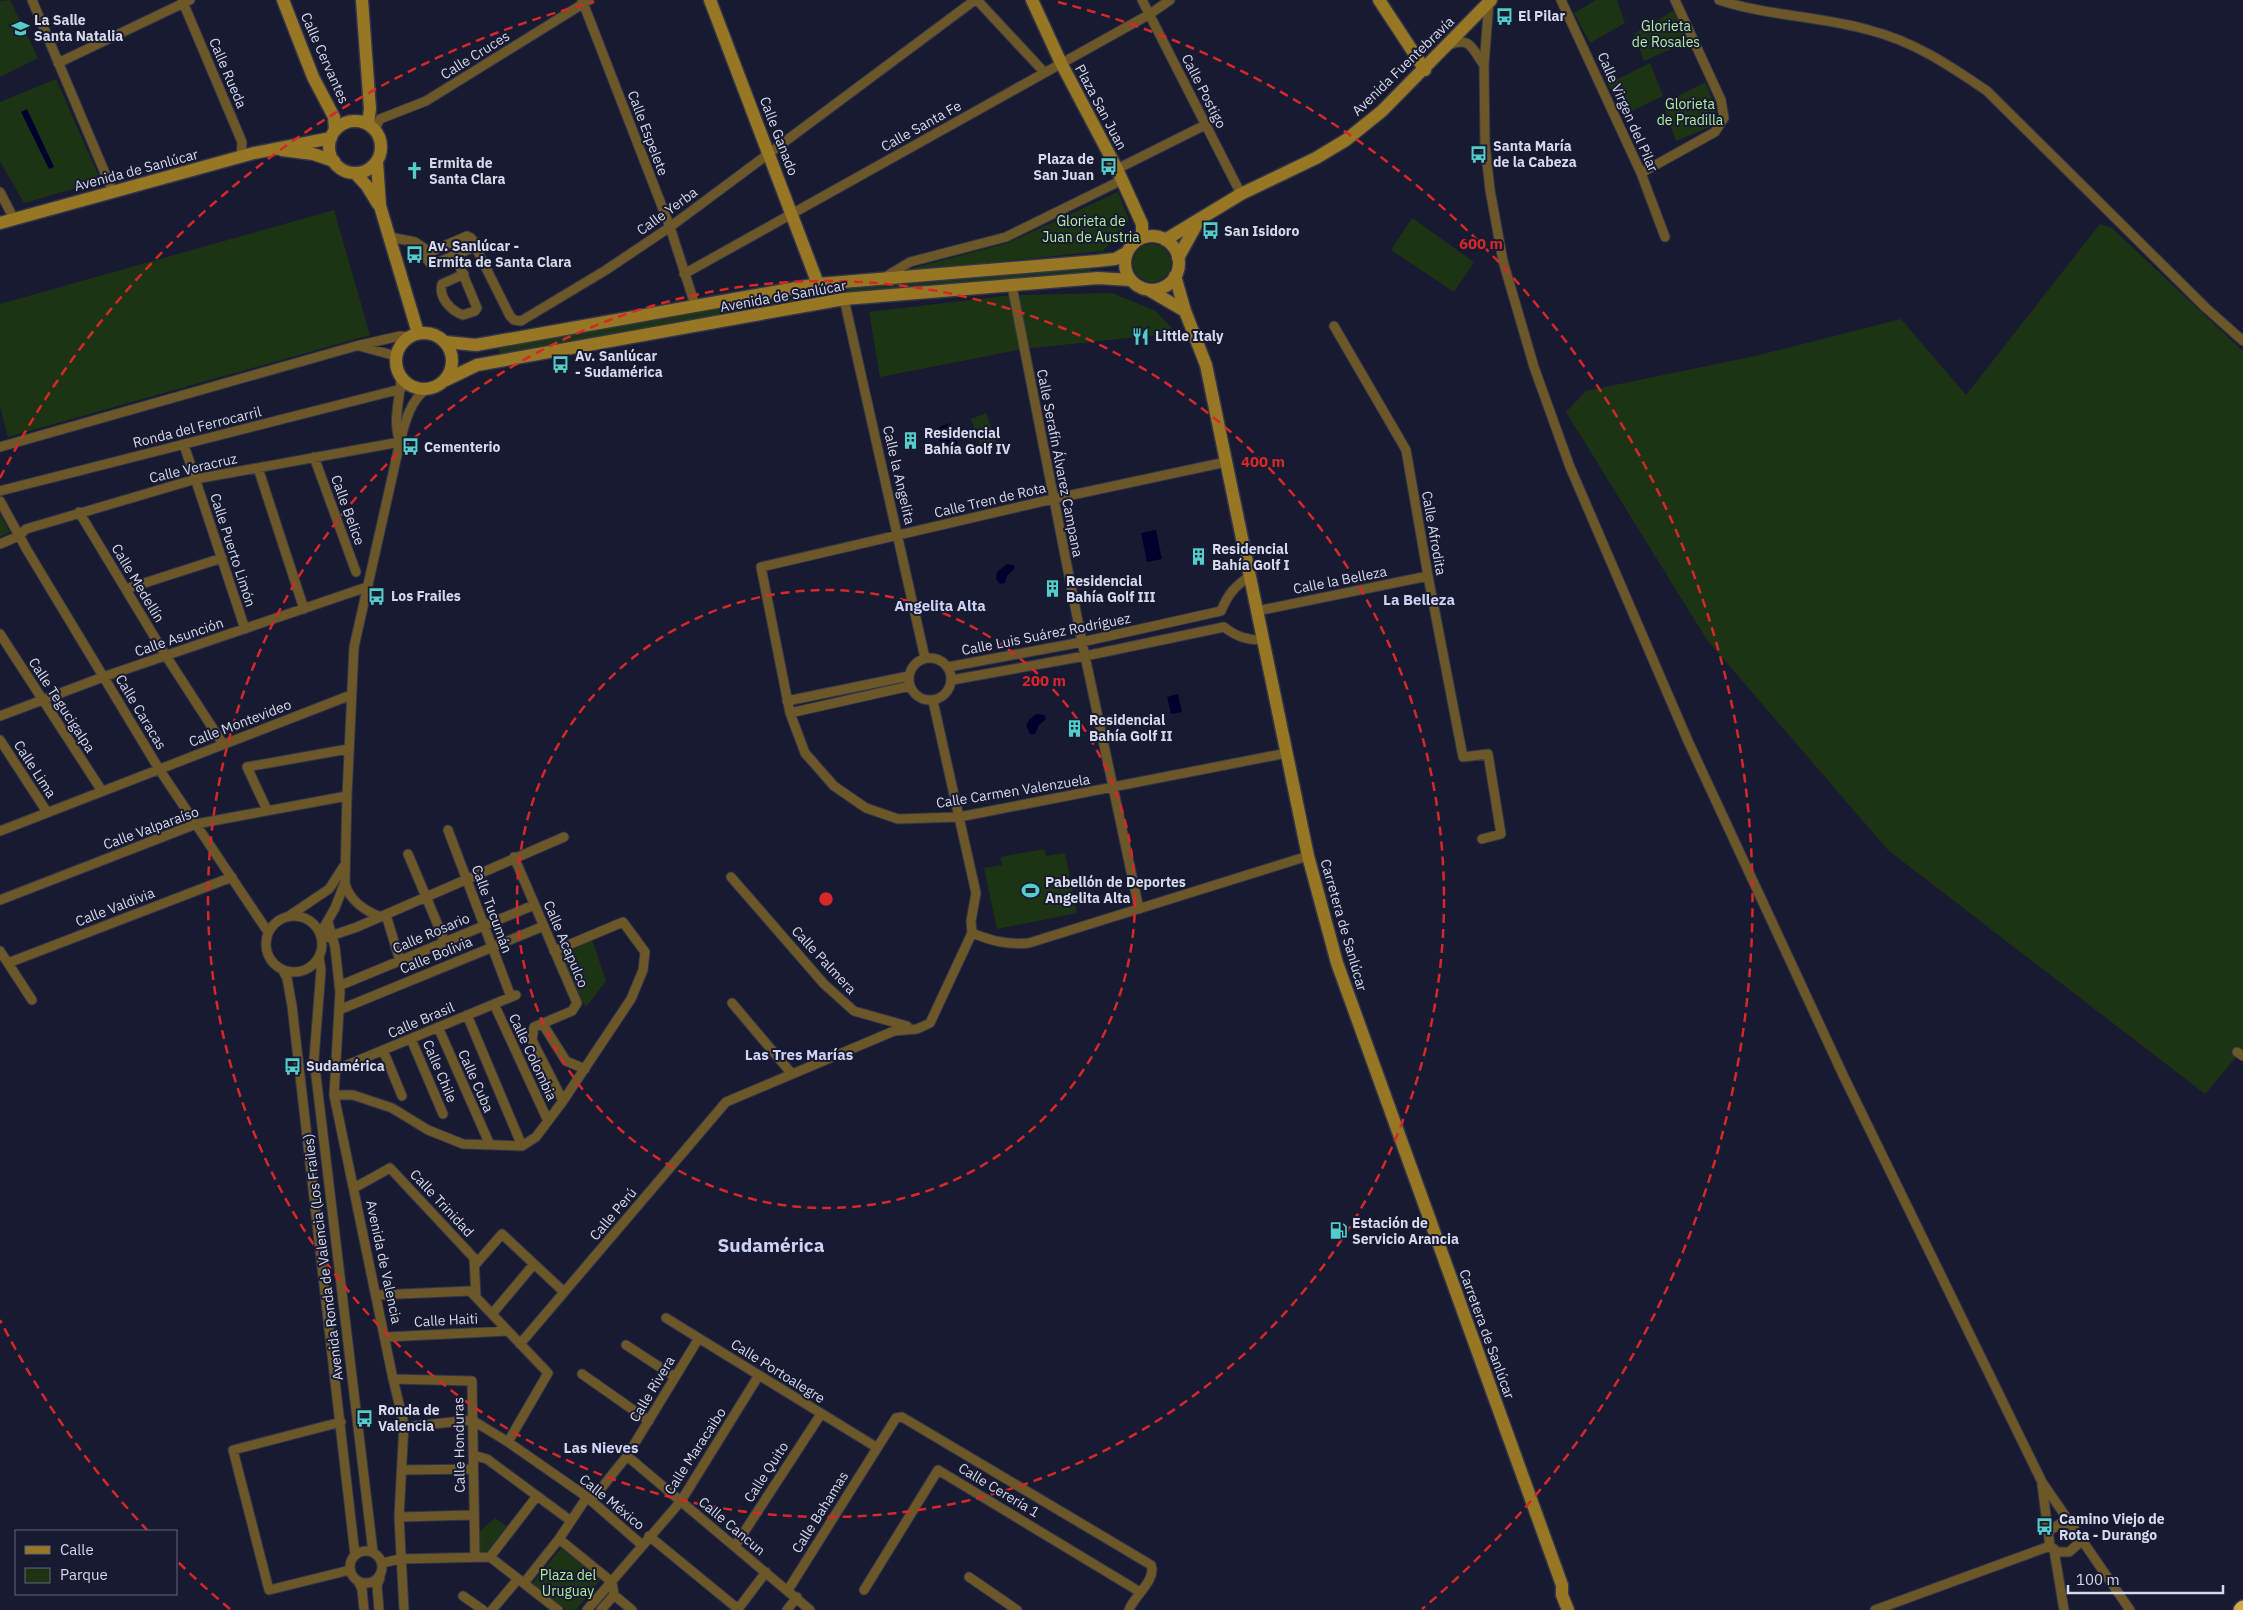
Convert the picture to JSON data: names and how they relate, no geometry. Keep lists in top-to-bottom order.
{
  "streets": {
    "main road": [
      "Calle Cervantes",
      "Avenida Fuentebravía",
      "Plaza San Juan",
      "Calle Ganado",
      "Avenida de Sanlúcar",
      "Carretera de Sanlúcar"
    ],
    "street": [
      "Calle Cruces",
      "Calle Rueda",
      "Calle Postigo",
      "Calle Virgen del Pilar",
      "Calle Santa Fe",
      "Calle Espelete",
      "Calle Yerba",
      "Ronda del Ferrocarril",
      "Calle Serafín Álvarez Campana",
      "Calle Veracruz",
      "Calle la Angelita",
      "Calle Tren de Rota",
      "Calle Belice",
      "Calle Afrodita",
      "Calle Puerto Limón",
      "Calle la Belleza",
      "Calle Medellín",
      "Calle Luis Suárez Rodríguez",
      "Calle Asunción",
      "Calle Tegucigalpa",
      "Calle Caracas",
      "Calle Montevideo",
      "Calle Lima",
      "Calle Carmen Valenzuela",
      "Calle Valparaíso",
      "Calle Valdivia",
      "Calle Tucumán",
      "Calle Rosario",
      "Calle Acapulco",
      "Calle Bolivia",
      "Calle Palmera",
      "Calle Brasil",
      "Calle Colombia",
      "Calle Chile",
      "Calle Cuba",
      "Calle Trinidad",
      "Calle Perú",
      "Avenida Ronda de Valencia (Los Frailes)",
      "Avenida de Valencia",
      "Calle Haiti",
      "Calle Portoalegre",
      "Calle Rivera",
      "Calle Honduras",
      "Calle Maracaibo",
      "Calle Quito",
      "Calle Cerería 1",
      "Calle México",
      "Calle Bahamas",
      "Calle Cancun"
    ]
  },
  "crossings": [
    ["Calle Cruces", "Calle Cervantes"],
    ["Calle Cruces", "Calle Espelete"],
    ["Calle Cruces", "Avenida de Sanlúcar"],
    ["Calle Cervantes", "Avenida de Sanlúcar"],
    ["Avenida Fuentebravía", "Calle Postigo"],
    ["Avenida Fuentebravía", "Plaza San Juan"],
    ["Avenida Fuentebravía", "Avenida de Sanlúcar"],
    ["Avenida Fuentebravía", "Carretera de Sanlúcar"],
    ["Calle Rueda", "Avenida de Sanlúcar"],
    ["Calle Postigo", "Calle Santa Fe"],
    ["Plaza San Juan", "Calle Santa Fe"],
    ["Plaza San Juan", "Avenida de Sanlúcar"],
    ["Plaza San Juan", "Carretera de Sanlúcar"],
    ["Calle Santa Fe", "Calle Espelete"],
    ["Calle Santa Fe", "Calle Ganado"],
    ["Calle Espelete", "Avenida de Sanlúcar"],
    ["Calle Espelete", "Calle Yerba"],
    ["Calle Ganado", "Avenida de Sanlúcar"],
    ["Calle Ganado", "Calle Yerba"],
    ["Avenida de Sanlúcar", "Ronda del Ferrocarril"],
    ["Avenida de Sanlúcar", "Calle Serafín Álvarez Campana"],
    ["Avenida de Sanlúcar", "Calle la Angelita"],
    ["Avenida de Sanlúcar", "Carretera de Sanlúcar"],
    ["Avenida de Sanlúcar", "Avenida Ronda de Valencia (Los Frailes)"],
    ["Ronda del Ferrocarril", "Calle Puerto Limón"],
    ["Ronda del Ferrocarril", "Avenida Ronda de Valencia (Los Frailes)"],
    ["Calle Serafín Álvarez Campana", "Calle Tren de Rota"],
    ["Calle Serafín Álvarez Campana", "Calle Luis Suárez Rodríguez"],
    ["Calle Serafín Álvarez Campana", "Calle Carmen Valenzuela"],
    ["Calle Veracruz", "Calle Belice"],
    ["Calle Veracruz", "Calle Puerto Limón"],
    ["Calle Veracruz", "Calle Medellín"],
    ["Calle Veracruz", "Calle Caracas"],
    ["Calle Veracruz", "Avenida Ronda de Valencia (Los Frailes)"],
    ["Calle la Angelita", "Calle Tren de Rota"],
    ["Calle la Angelita", "Calle Luis Suárez Rodríguez"],
    ["Calle Tren de Rota", "Calle Carmen Valenzuela"],
    ["Calle Tren de Rota", "Carretera de Sanlúcar"],
    ["Calle Afrodita", "Calle la Belleza"],
    ["Calle Puerto Limón", "Calle Asunción"],
    ["Calle la Belleza", "Carretera de Sanlúcar"],
    ["Calle Medellín", "Calle Asunción"],
    ["Calle Medellín", "Calle Montevideo"],
    ["Calle Asunción", "Calle Tegucigalpa"],
    ["Calle Asunción", "Calle Caracas"],
    ["Calle Asunción", "Avenida Ronda de Valencia (Los Frailes)"],
    ["Calle Tegucigalpa", "Calle Montevideo"],
    ["Calle Caracas", "Calle Montevideo"],
    ["Calle Caracas", "Calle Valparaíso"],
    ["Calle Caracas", "Calle Valdivia"],
    ["Calle Caracas", "Avenida Ronda de Valencia (Los Frailes)"],
    ["Calle Montevideo", "Calle Lima"],
    ["Calle Montevideo", "Avenida Ronda de Valencia (Los Frailes)"],
    ["Calle Carmen Valenzuela", "Carretera de Sanlúcar"],
    ["Calle Valparaíso", "Avenida Ronda de Valencia (Los Frailes)"],
    ["Calle Tucumán", "Calle Rosario"],
    ["Calle Tucumán", "Calle Bolivia"],
    ["Calle Tucumán", "Calle Brasil"],
    ["Calle Rosario", "Calle Acapulco"],
    ["Calle Rosario", "Avenida de Valencia"],
    ["Calle Acapulco", "Calle Bolivia"],
    ["Calle Bolivia", "Avenida de Valencia"],
    ["Calle Brasil", "Calle Colombia"],
    ["Calle Brasil", "Calle Chile"],
    ["Calle Brasil", "Calle Cuba"],
    ["Calle Brasil", "Avenida de Valencia"],
    ["Calle Trinidad", "Avenida de Valencia"],
    ["Avenida Ronda de Valencia (Los Frailes)", "Avenida de Valencia"],
    ["Avenida de Valencia", "Calle Haiti"],
    ["Avenida de Valencia", "Calle Honduras"],
    ["Calle Portoalegre", "Calle Rivera"],
    ["Calle Portoalegre", "Calle Maracaibo"],
    ["Calle Portoalegre", "Calle Quito"],
    ["Calle Portoalegre", "Calle Bahamas"],
    ["Calle Rivera", "Calle México"],
    ["Calle Rivera", "Calle Cancun"],
    ["Calle Honduras", "Calle México"],
    ["Calle Maracaibo", "Calle México"],
    ["Calle Maracaibo", "Calle Cancun"],
    ["Calle Quito", "Calle Cancun"],
    ["Calle Cerería 1", "Calle Bahamas"],
    ["Calle Bahamas", "Calle Cancun"]
  ],
  "districts": [
    "La Belleza",
    "Angelita Alta",
    "Las Tres Marías",
    "Sudamérica",
    "Las Nieves"
  ],
  "parks": [
    "Glorieta de Rosales",
    "Glorieta de Pradilla",
    "Glorieta de Juan de Austria",
    "Plaza del Uruguay"
  ],
  "places": {
    "bus stop": [
      "El Pilar",
      "Santa María de la Cabeza",
      "Plaza de San Juan",
      "San Isidoro",
      "Av. Sanlúcar - Ermita de Santa Clara",
      "Av. Sanlúcar - Sudamérica",
      "Cementerio",
      "Los Frailes",
      "Sudamérica",
      "Ronda de Valencia",
      "Camino Viejo de Rota - Durango"
    ],
    "school or university": ["La Salle Santa Natalia"],
    "church": ["Ermita de Santa Clara"],
    "restaurant": ["Little Italy"],
    "building": [
      "Residencial Bahía Golf IV",
      "Residencial Bahía Golf I",
      "Residencial Bahía Golf III",
      "Residencial Bahía Golf II"
    ],
    "sports": ["Pabellón de Deportes Angelita Alta"],
    "fuel station": ["Estación de Servicio Arancia"]
  },
  "legend": ["Calle", "Parque"],
  "scale_bar": "100 m",
  "rings": ["600 m", "400 m", "200 m"]
}
